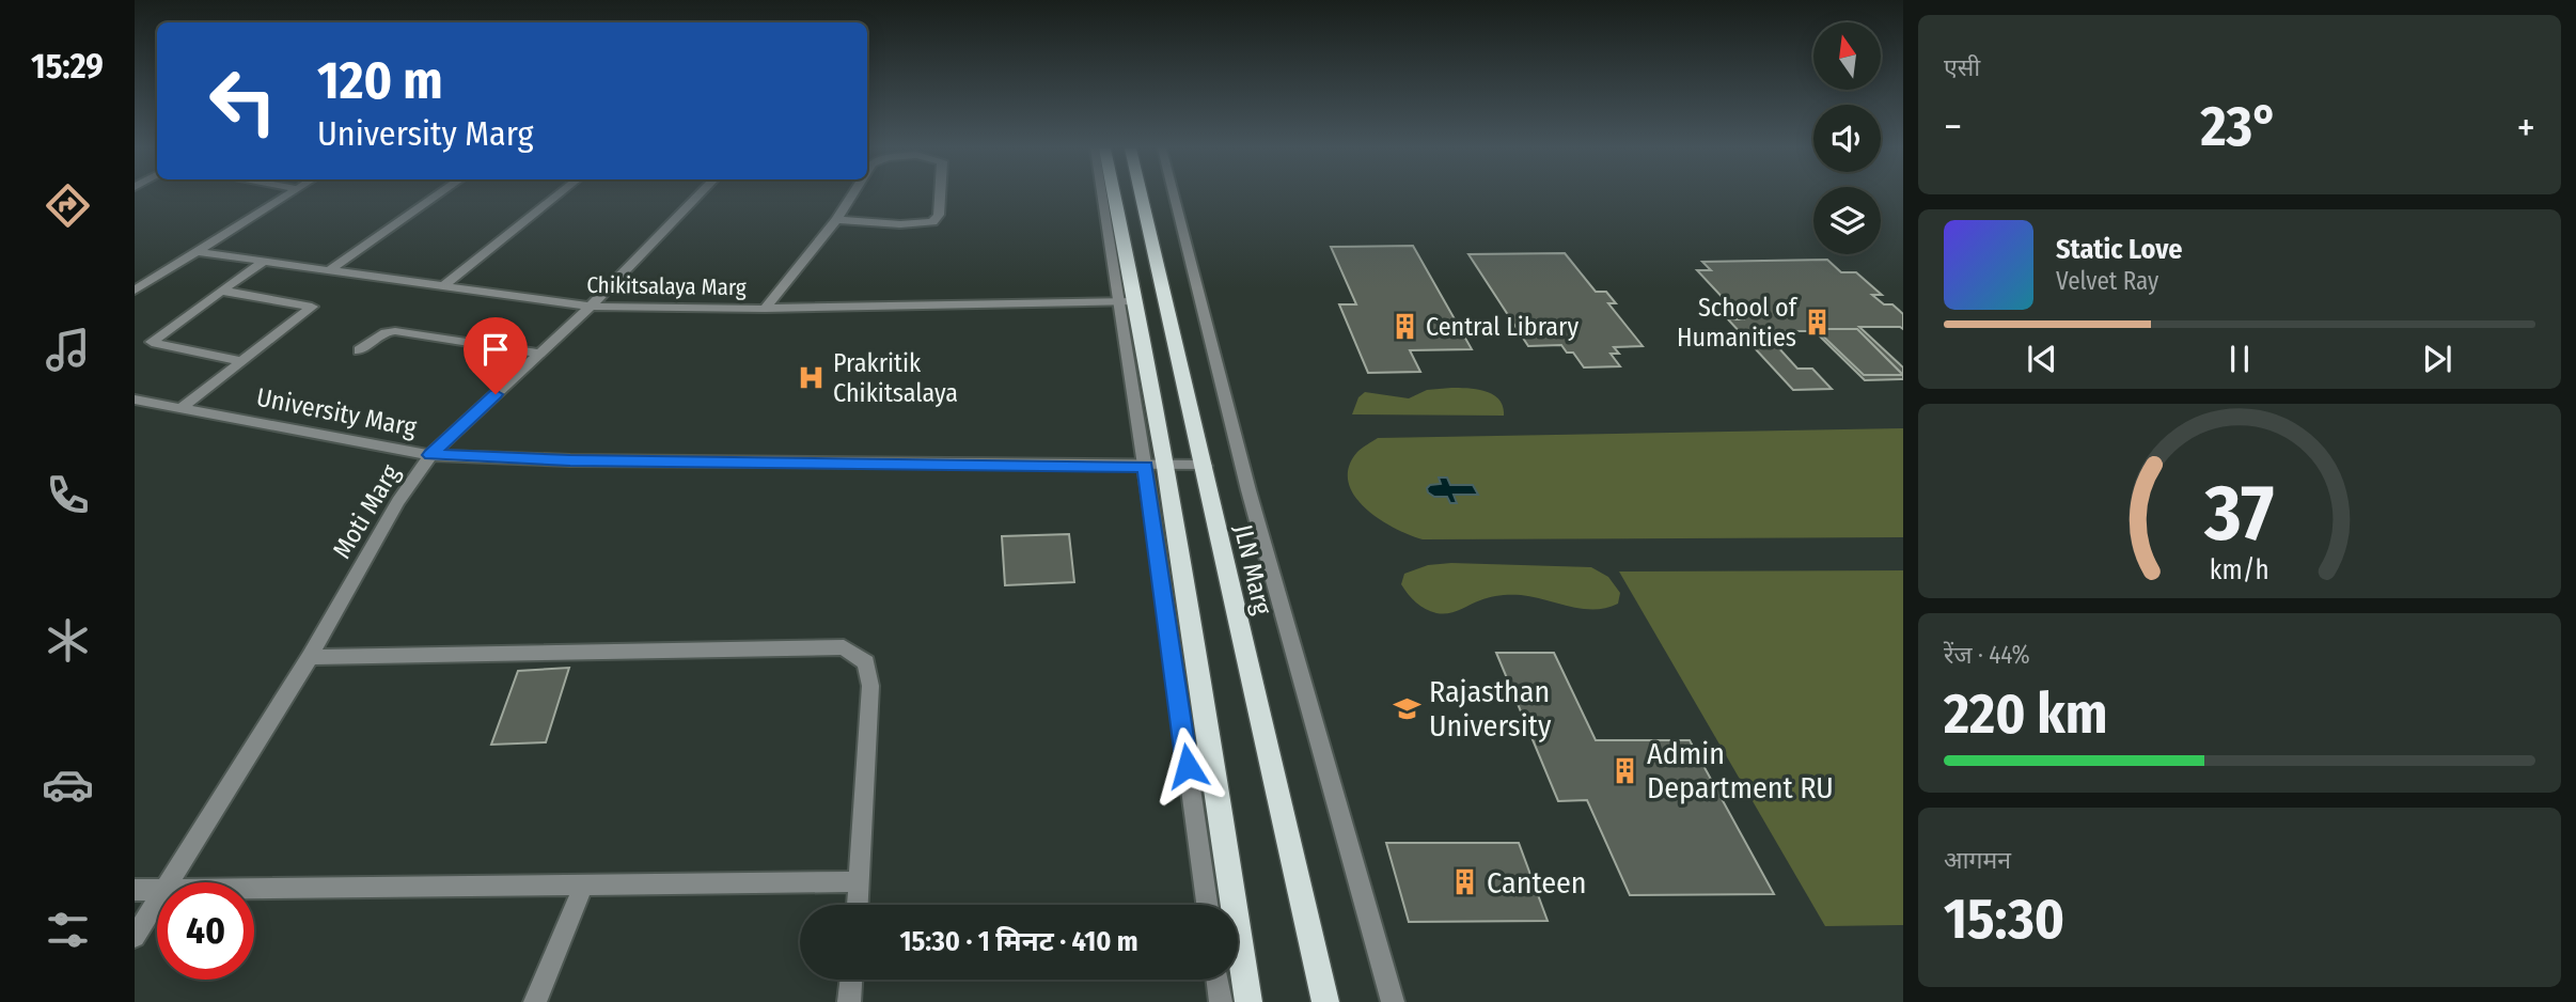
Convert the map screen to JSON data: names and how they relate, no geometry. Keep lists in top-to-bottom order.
{
  "streets": {
    "main road": ["JLN Marg"],
    "street": ["Chikitsalaya Marg", "University Marg", "Moti Marg"]
  },
  "crossings": [
    ["Chikitsalaya Marg", "Moti Marg"],
    ["University Marg", "Moti Marg"],
    ["University Marg", "JLN Marg"]
  ],
  "places": {
    "building": [
      "School of Humanities",
      "Central Library",
      "Admin Department RU",
      "Canteen"
    ],
    "hospital": ["Prakritik Chikitsalaya"],
    "school or university": ["Rajasthan University"]
  },
  "north": "top",
  "page": {
    "tabs": "15:29",
    "tile": [
      "एसी",
      ["रेंज · 44%", "220 km"],
      ["आगमन", "15:30"]
    ],
    "turn": ["120 m", "University Marg"],
    "heat": ["−", "23°", "+"],
    "song": ["Static Love", "Velvet Ray"],
    "limit": "40",
    "trip": "15:30 · 1 मिनट · 410 m",
    "gauge": ["37", "km/h"]
  }
}
